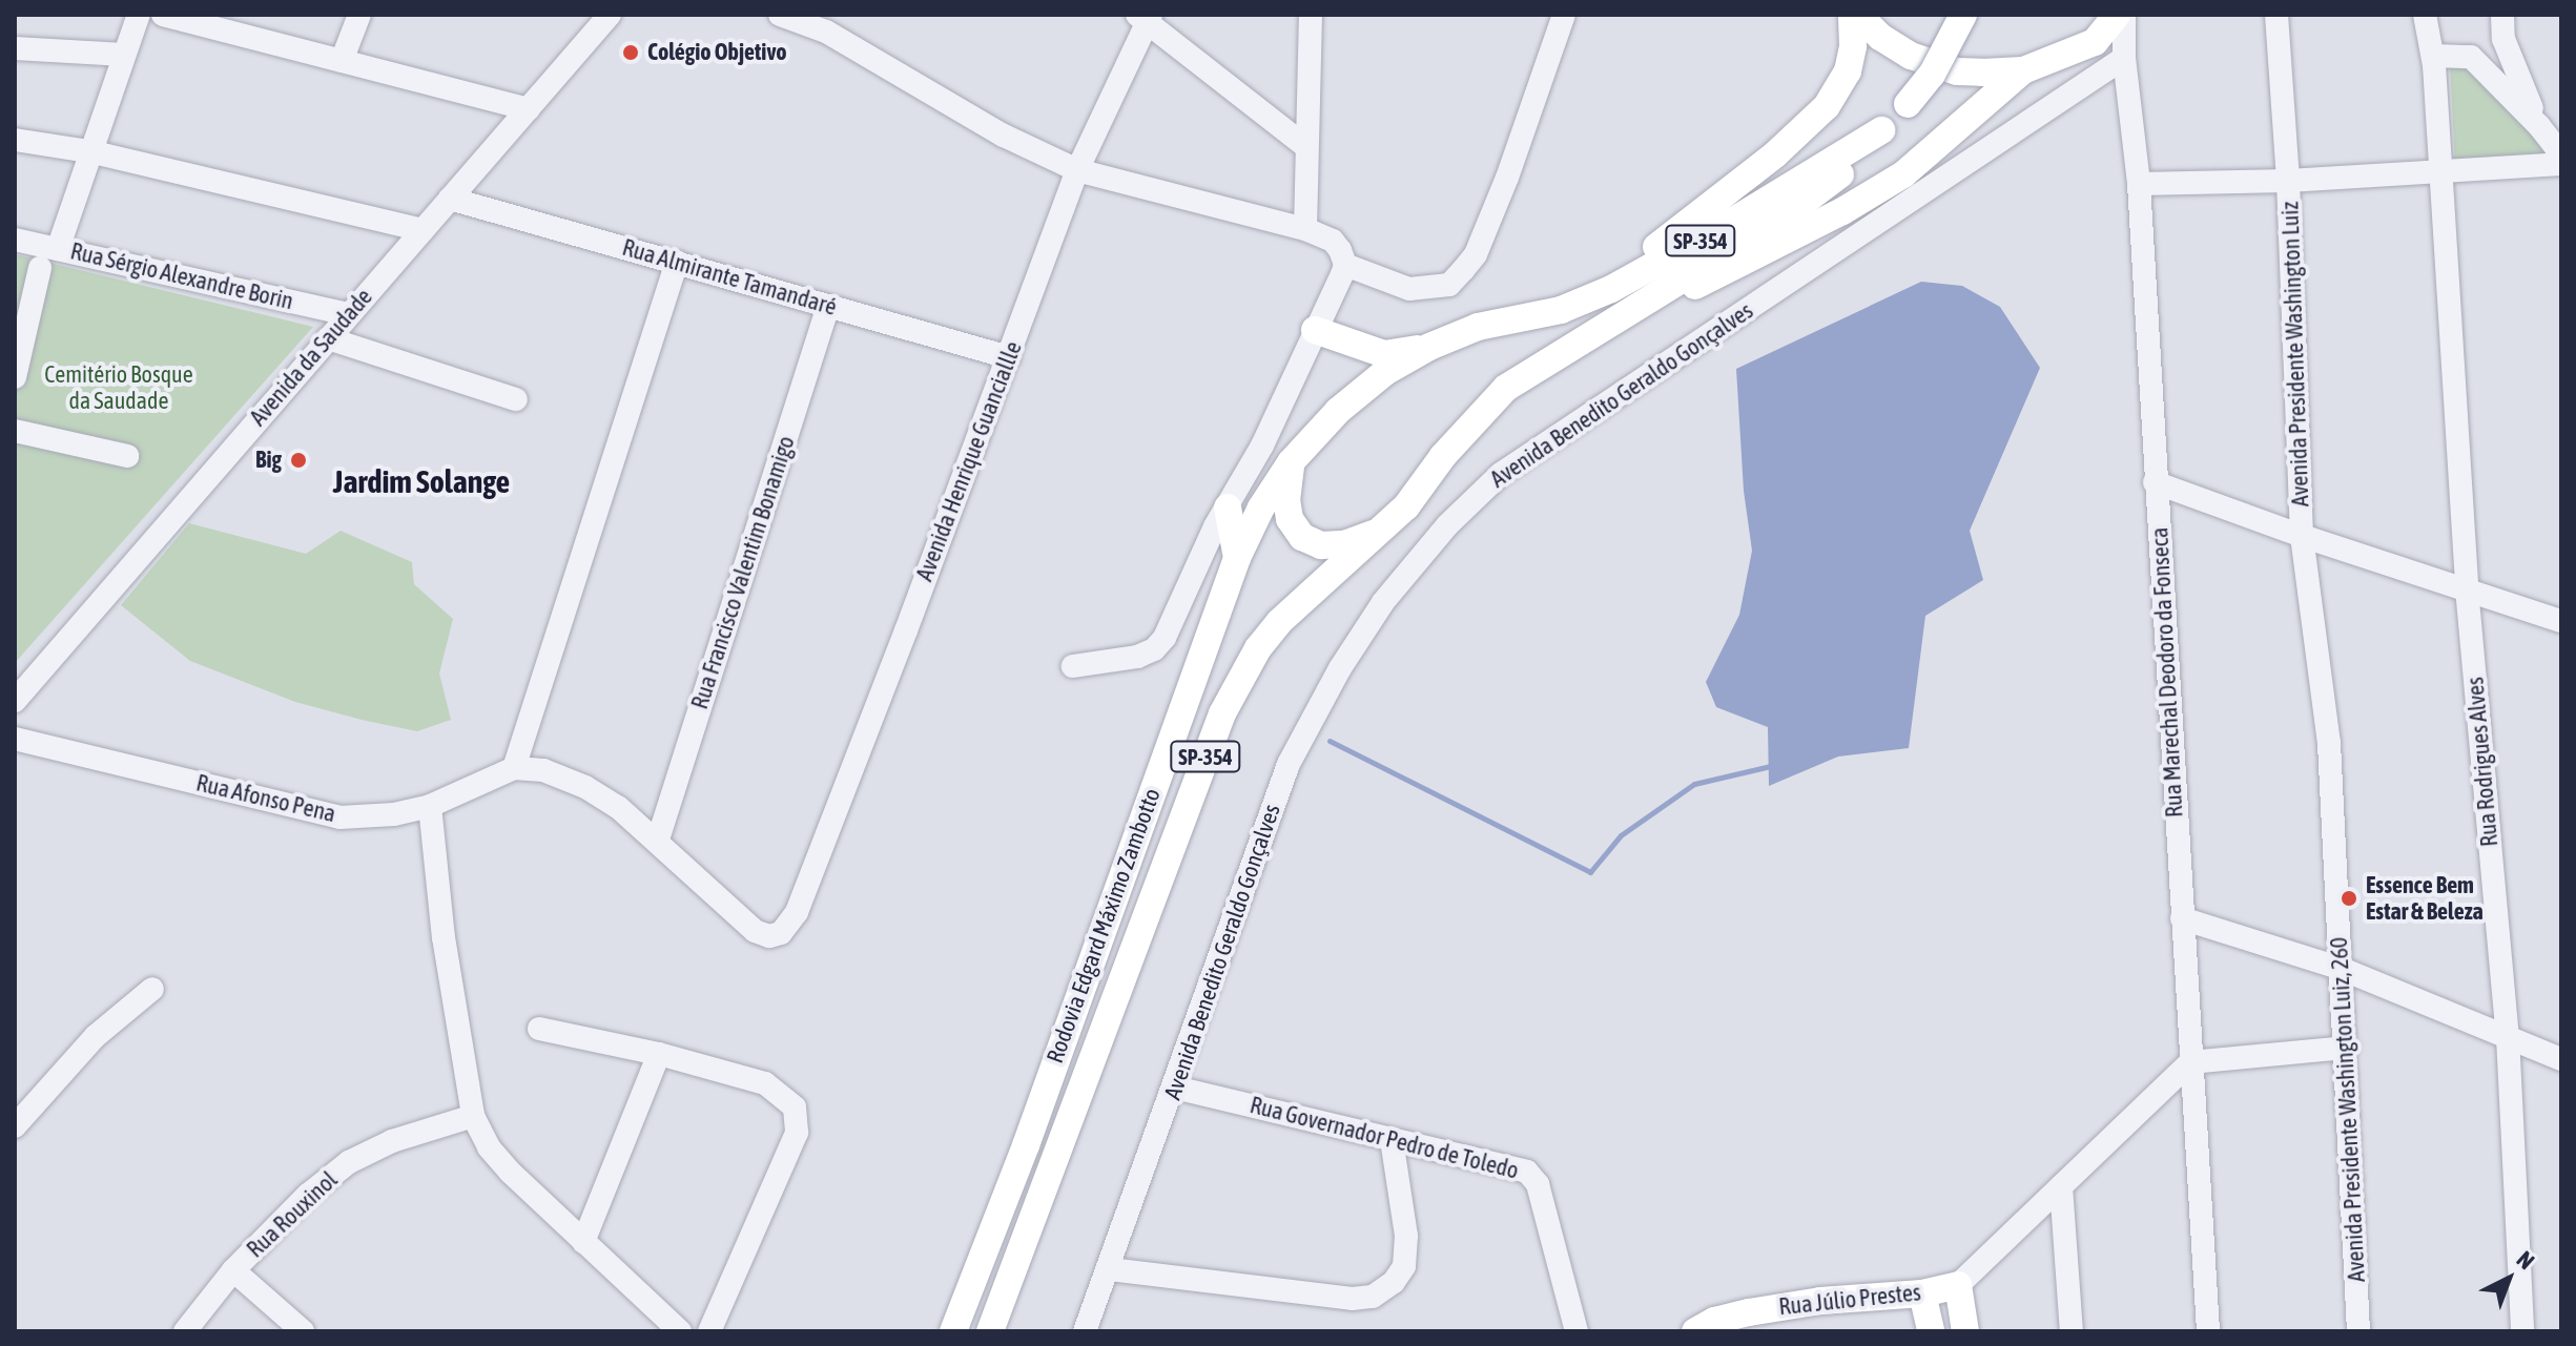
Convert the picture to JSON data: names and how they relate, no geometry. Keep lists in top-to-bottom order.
{
  "streets": {
    "main road": ["SP-354", "Rodovia Edgard Máximo Zambotto", "Rua Júlio Prestes"],
    "street": [
      "Rua Sérgio Alexandre Borin",
      "Rua Almirante Tamandaré",
      "Avenida Presidente Washington Luiz",
      "Avenida da Saudade",
      "Avenida Benedito Geraldo Gonçalves",
      "Avenida Henrique Guanciallle",
      "Rua Francisco Valentim Bonamigo",
      "Rua Marechal Deodoro da Fonseca",
      "Rua Rodrigues Alves",
      "Rua Afonso Pena",
      "Avenida Presidente Washington Luiz, 260",
      "Rua Governador Pedro de Toledo",
      "Rua Rouxinol"
    ]
  },
  "crossings": [
    ["Rua Sérgio Alexandre Borin", "Avenida da Saudade"],
    ["Rua Almirante Tamandaré", "Avenida da Saudade"],
    ["Rua Almirante Tamandaré", "Avenida Henrique Guanciallle"],
    ["Rua Almirante Tamandaré", "Rua Francisco Valentim Bonamigo"],
    ["Avenida Presidente Washington Luiz", "Rua Marechal Deodoro da Fonseca"],
    ["Avenida Presidente Washington Luiz", "Avenida Presidente Washington Luiz, 260"],
    ["Avenida Benedito Geraldo Gonçalves", "Rua Marechal Deodoro da Fonseca"],
    ["Avenida Benedito Geraldo Gonçalves", "Rua Governador Pedro de Toledo"],
    ["Avenida Henrique Guanciallle", "Rua Francisco Valentim Bonamigo"]
  ],
  "districts": ["Jardim Solange"],
  "parks": ["Cemitério Bosque da Saudade"],
  "places": ["Colégio Objetivo", "Big", "Essence Bem Estar & Beleza"],
  "north": "top right"
}
